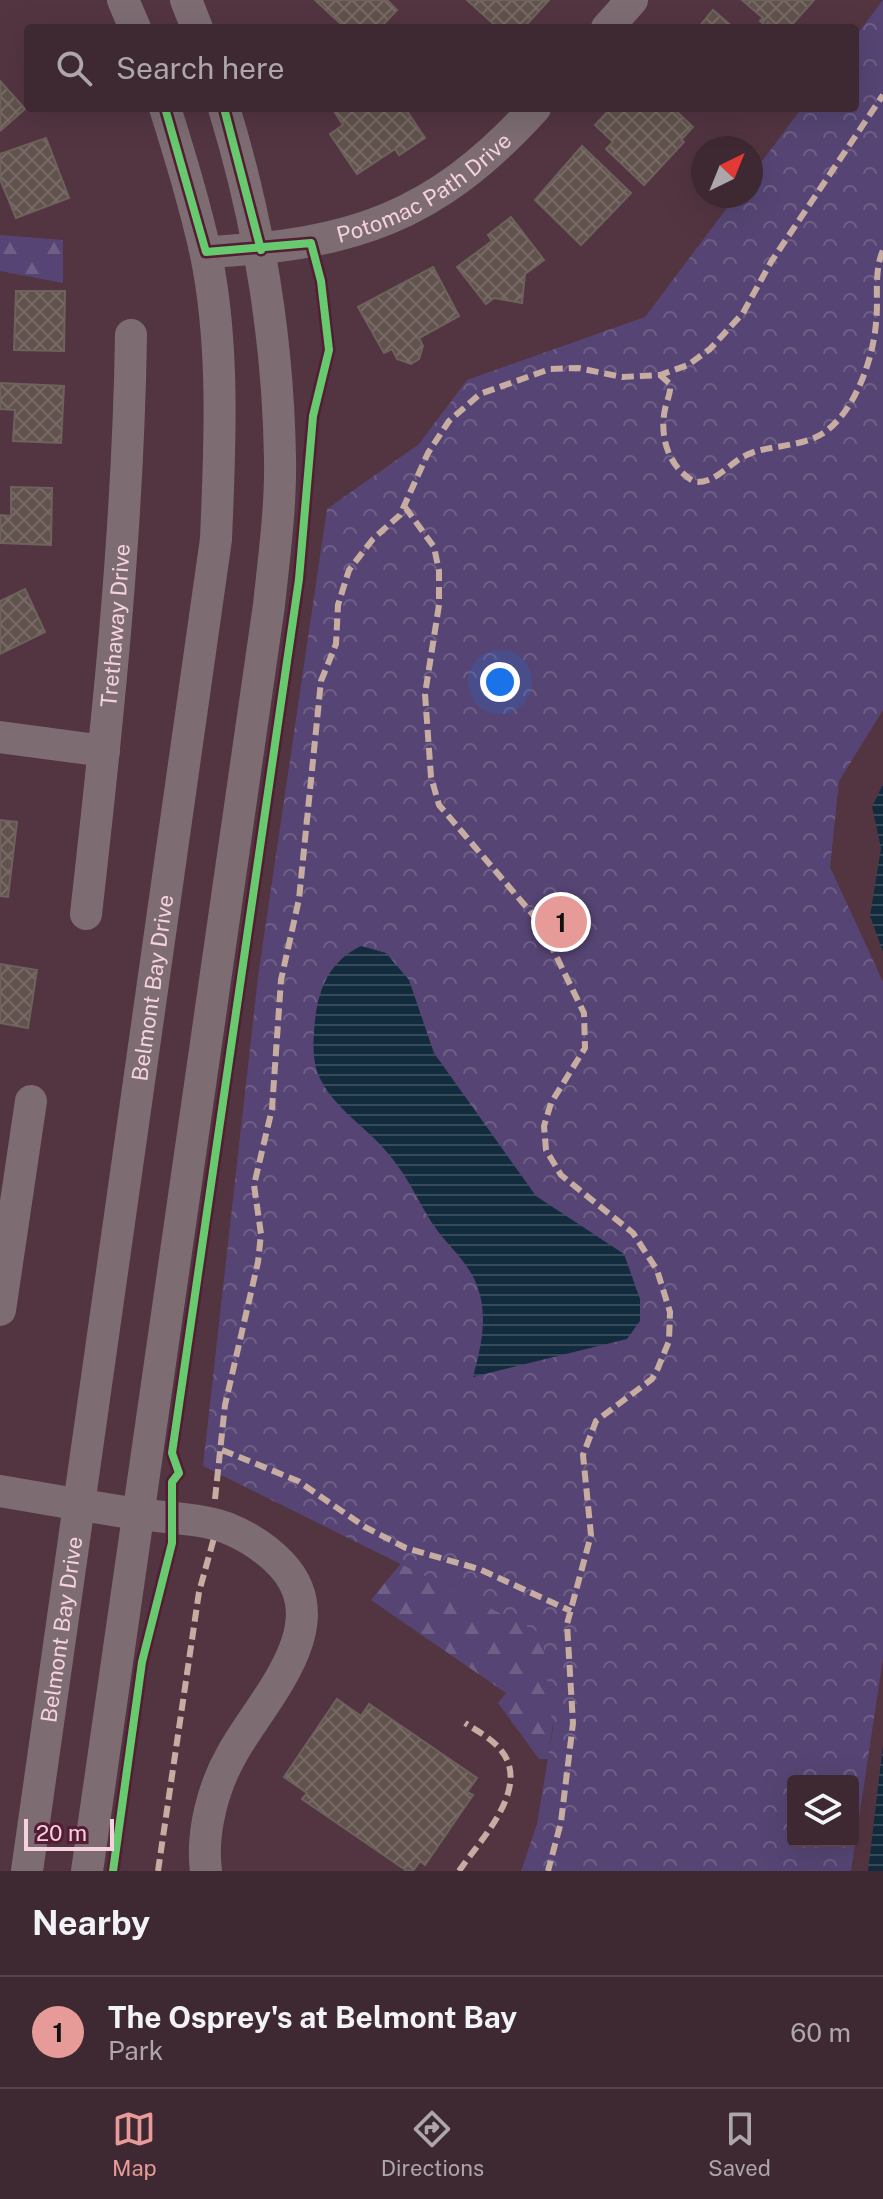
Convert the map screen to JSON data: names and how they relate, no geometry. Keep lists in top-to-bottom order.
{
  "streets": {
    "street": ["Potomac Path Drive", "Trethaway Drive", "Belmont Bay Drive"]
  },
  "crossings": [
    ["Potomac Path Drive", "Belmont Bay Drive"]
  ],
  "scale_bar": "20 m",
  "north": "top right",
  "page": {
    "search": "Search here",
    "pins": "1",
    "scale": "20 m",
    "heading": "Nearby",
    "list": [
      {
        "mark": "1",
        "name": "The Osprey's at Belmont Bay",
        "note": "Park",
        "value": "60 m"
      }
    ],
    "nav": ["Map", "Directions", "Saved"]
  }
}
